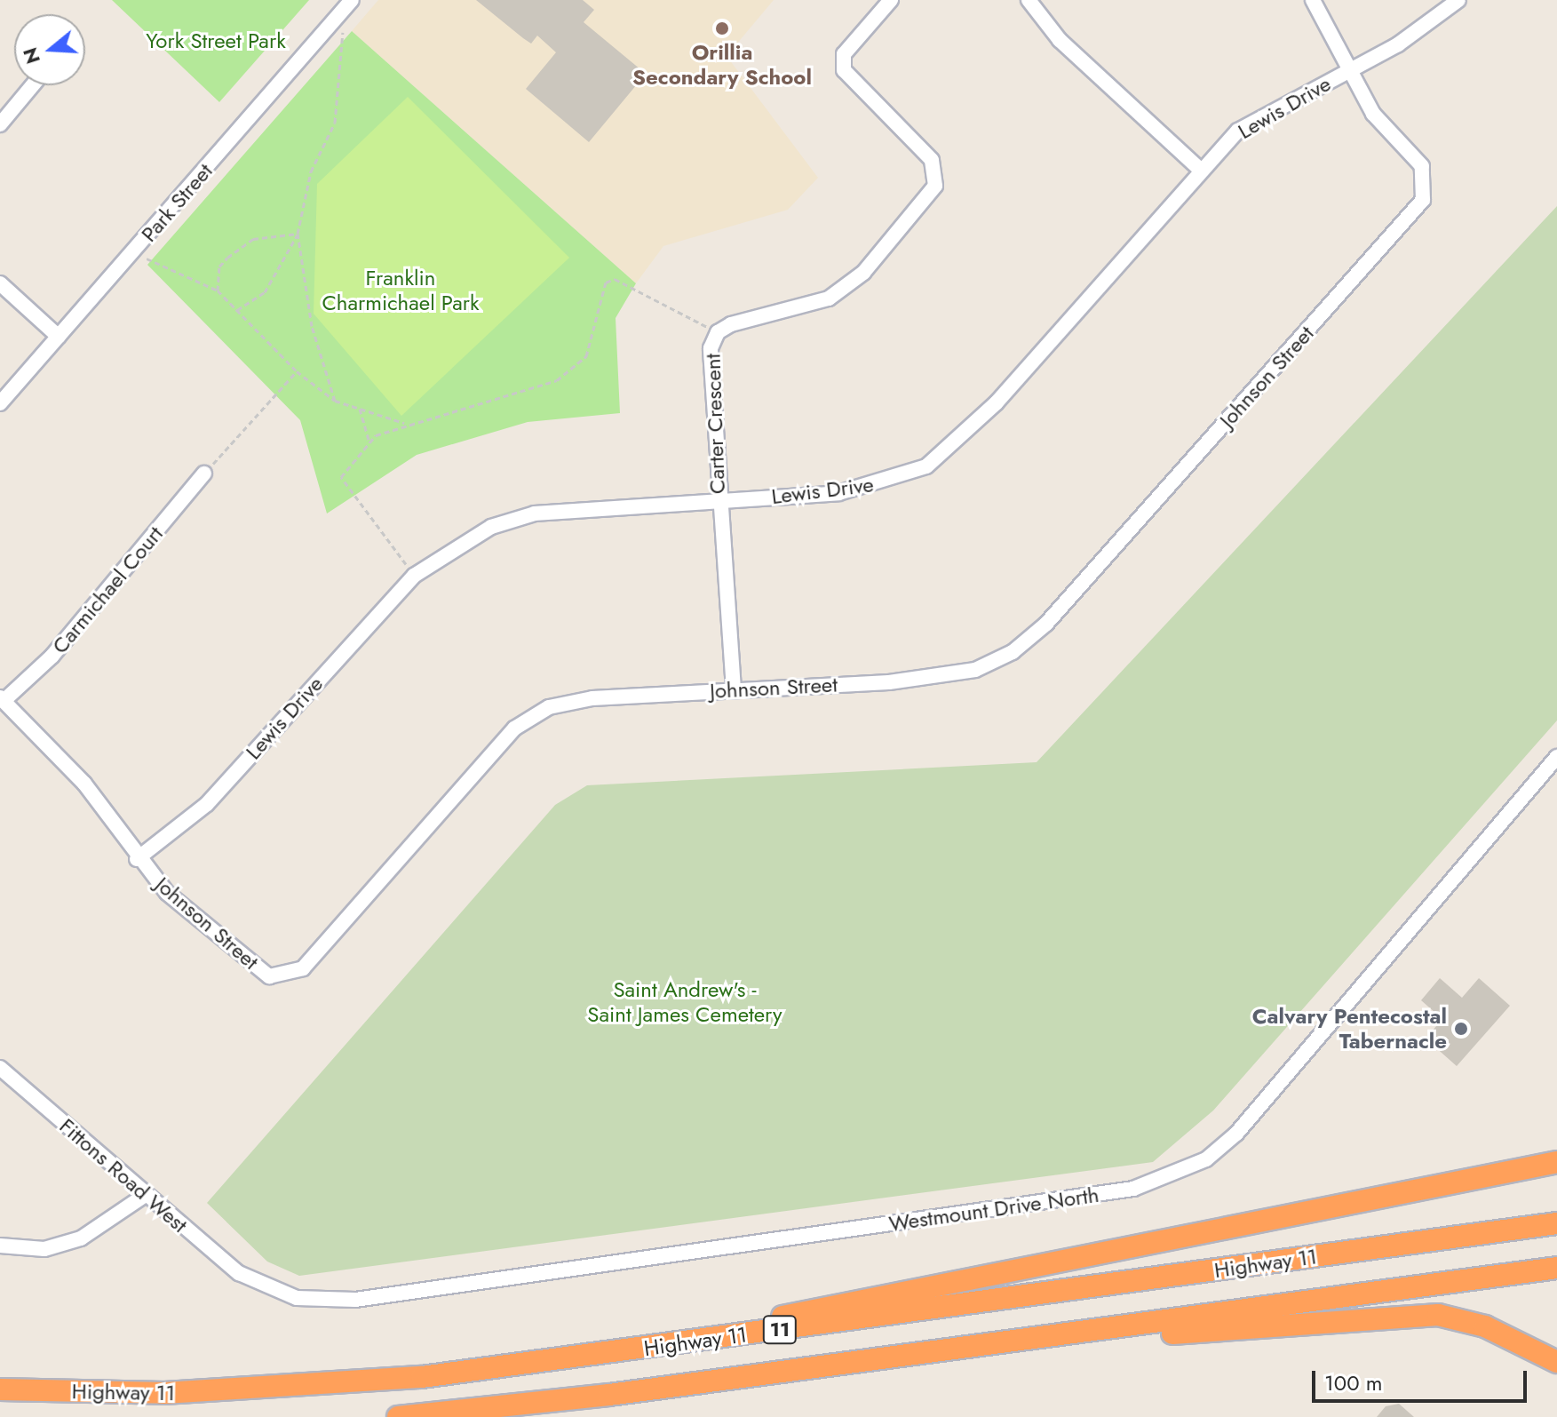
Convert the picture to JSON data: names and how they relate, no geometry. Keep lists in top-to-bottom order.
{
  "streets": {
    "highway": ["Highway 11", "11"],
    "street": [
      "Lewis Drive",
      "Park Street",
      "Johnson Street",
      "Carter Crescent",
      "Carmichael Court",
      "Fittons Road West",
      "Westmount Drive North"
    ]
  },
  "crossings": [
    ["Lewis Drive", "Johnson Street"],
    ["Lewis Drive", "Carter Crescent"],
    ["Johnson Street", "Carter Crescent"],
    ["Johnson Street", "Carmichael Court"],
    ["Fittons Road West", "Westmount Drive North"]
  ],
  "parks": ["York Street Park", "Franklin Charmichael Park", "Saint Andrew's - Saint James Cemetery"],
  "places": ["Orillia Secondary School", "Calvary Pentecostal Tabernacle"],
  "scale_bar": "100 m",
  "north": "left"
}
